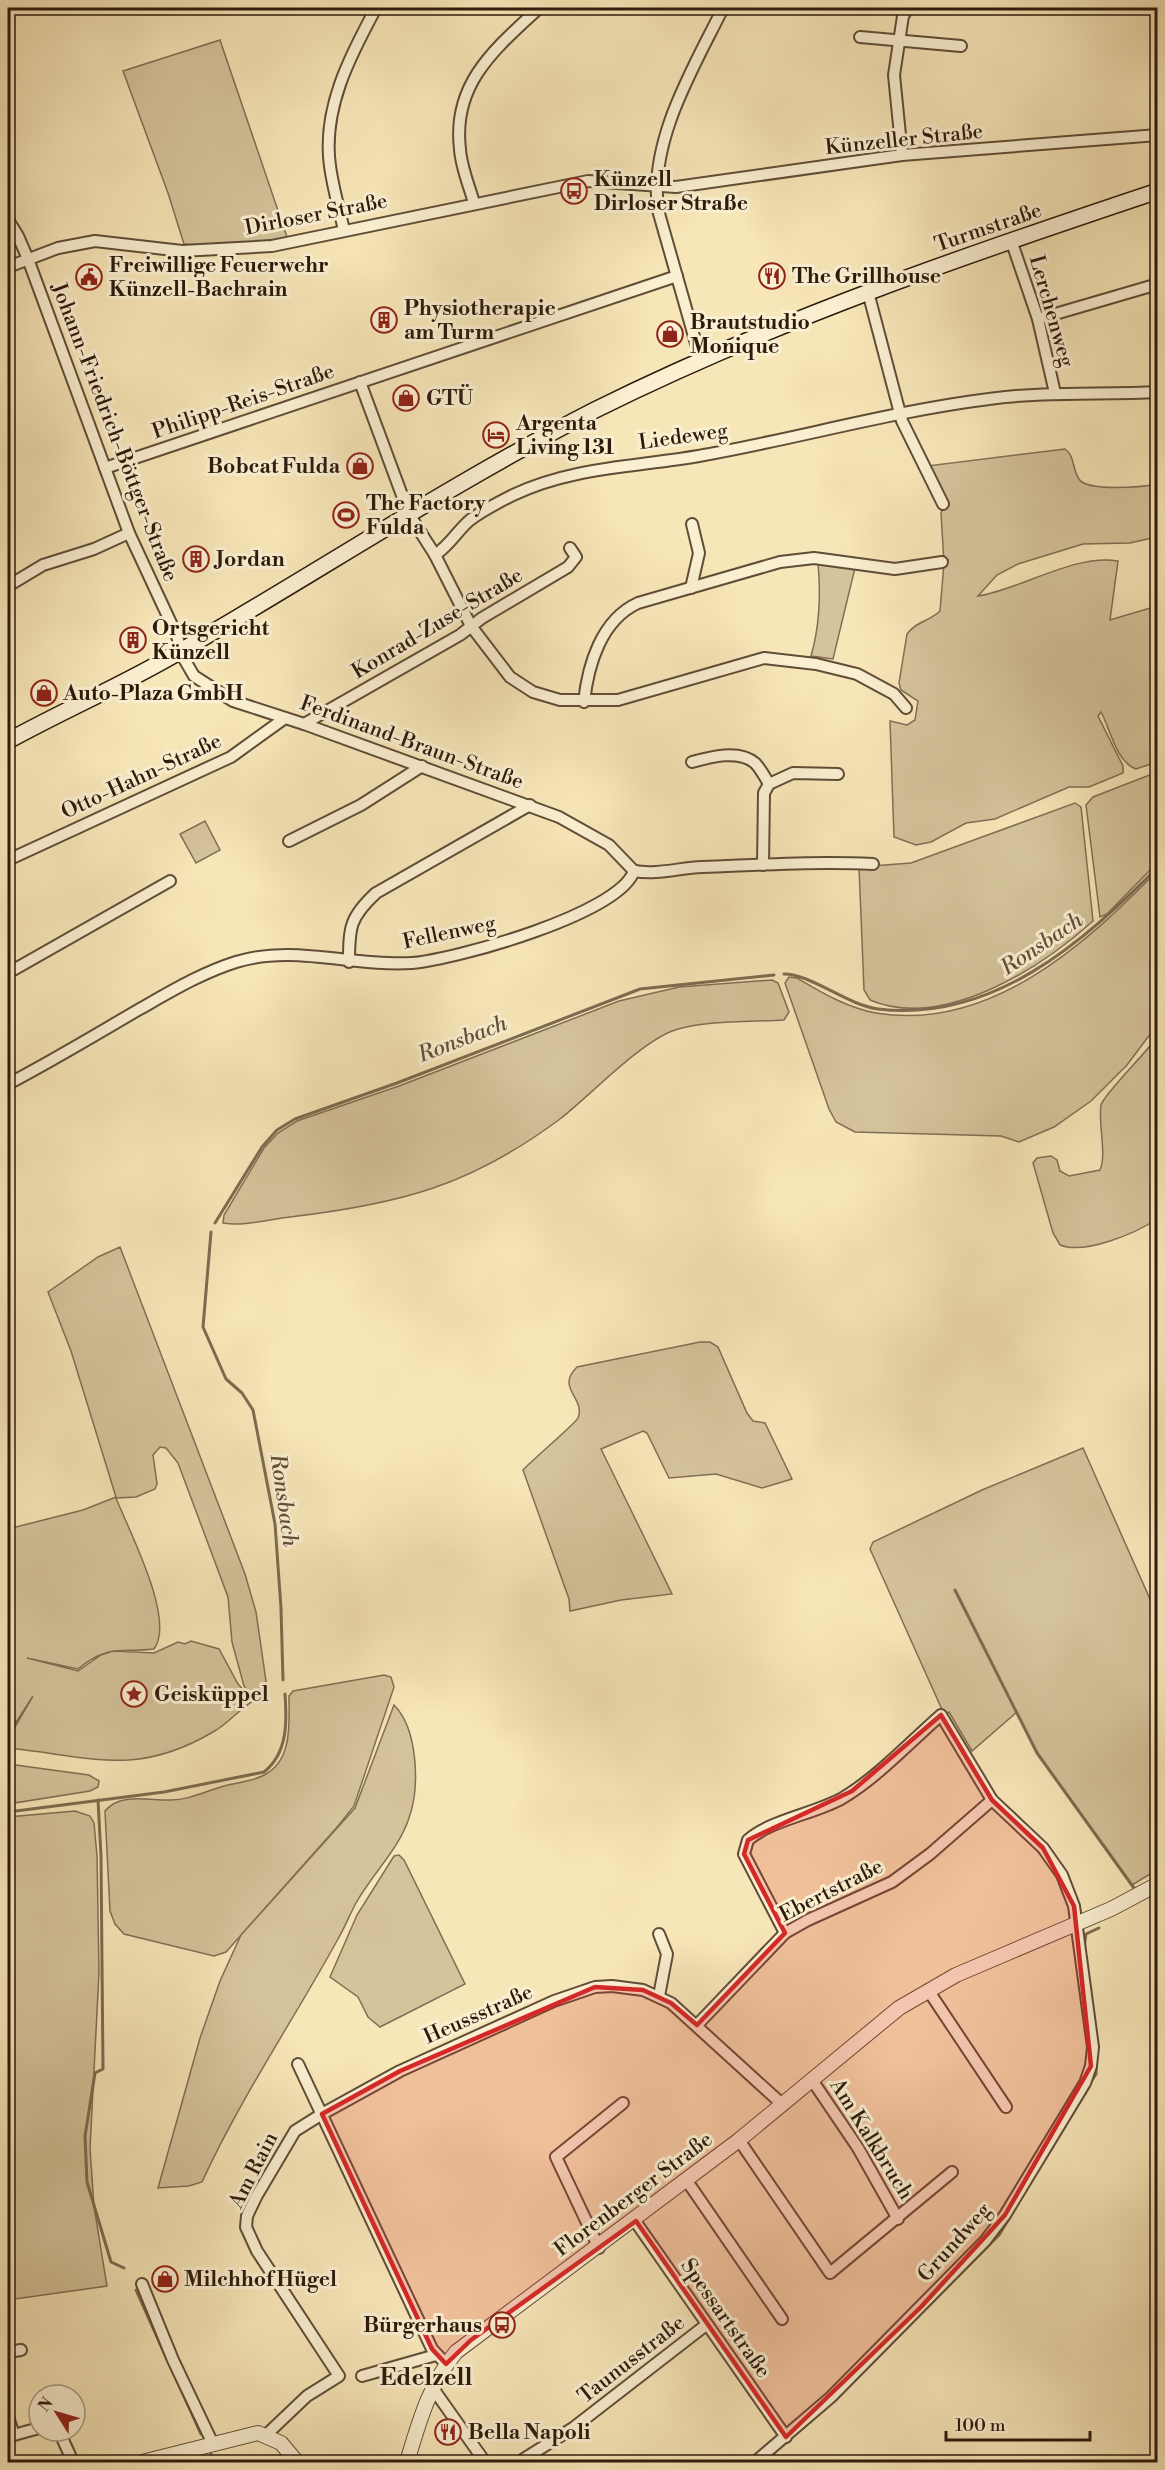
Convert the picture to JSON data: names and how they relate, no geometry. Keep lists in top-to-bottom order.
{
  "streets": {
    "main road": ["Turmstraße"],
    "street": [
      "Künzeller Straße",
      "Dirloser Straße",
      "Lerchenweg",
      "Philipp-Reis-Straße",
      "Johann-Friedrich-Böttger-Straße",
      "Liedeweg",
      "Konrad-Zuse-Straße",
      "Ferdinand-Braun-Straße",
      "Otto-Hahn-Straße",
      "Fellenweg",
      "Ebertstraße",
      "Heussstraße",
      "Am Kalkbruch",
      "Am Rain",
      "Florenberger Straße",
      "Grundweg",
      "Spessartstraße",
      "Taunusstraße"
    ]
  },
  "crossings": [
    ["Künzeller Straße", "Dirloser Straße"],
    ["Dirloser Straße", "Johann-Friedrich-Böttger-Straße"],
    ["Turmstraße", "Lerchenweg"],
    ["Turmstraße", "Philipp-Reis-Straße"],
    ["Turmstraße", "Johann-Friedrich-Böttger-Straße"],
    ["Turmstraße", "Ferdinand-Braun-Straße"],
    ["Lerchenweg", "Liedeweg"],
    ["Philipp-Reis-Straße", "Johann-Friedrich-Böttger-Straße"],
    ["Johann-Friedrich-Böttger-Straße", "Ferdinand-Braun-Straße"],
    ["Konrad-Zuse-Straße", "Ferdinand-Braun-Straße"],
    ["Ferdinand-Braun-Straße", "Otto-Hahn-Straße"],
    ["Ferdinand-Braun-Straße", "Fellenweg"],
    ["Ebertstraße", "Heussstraße"],
    ["Ebertstraße", "Grundweg"],
    ["Heussstraße", "Am Rain"],
    ["Heussstraße", "Florenberger Straße"],
    ["Am Kalkbruch", "Florenberger Straße"],
    ["Florenberger Straße", "Grundweg"],
    ["Florenberger Straße", "Spessartstraße"],
    ["Grundweg", "Spessartstraße"],
    ["Spessartstraße", "Taunusstraße"]
  ],
  "districts": ["Edelzell"],
  "water": ["Ronsbach"],
  "places": {
    "bus stop": ["Künzell Dirloser Straße", "Bürgerhaus"],
    "restaurant": ["The Grillhouse", "Bella Napoli"],
    "public building": ["Freiwillige Feuerwehr Künzell-Bachrain"],
    "building": ["Physiotherapie am Turm", "Jordan", "Ortsgericht Künzell"],
    "shop": [
      "Brautstudio Monique",
      "GTÜ",
      "Bobcat Fulda",
      "Auto-Plaza GmbH",
      "Milchhof Hügel"
    ],
    "hotel": ["Argenta Living 131"],
    "sports": ["The Factory Fulda"],
    "place": ["Geisküppel"]
  },
  "scale_bar": "100 m",
  "north": "top left"
}
